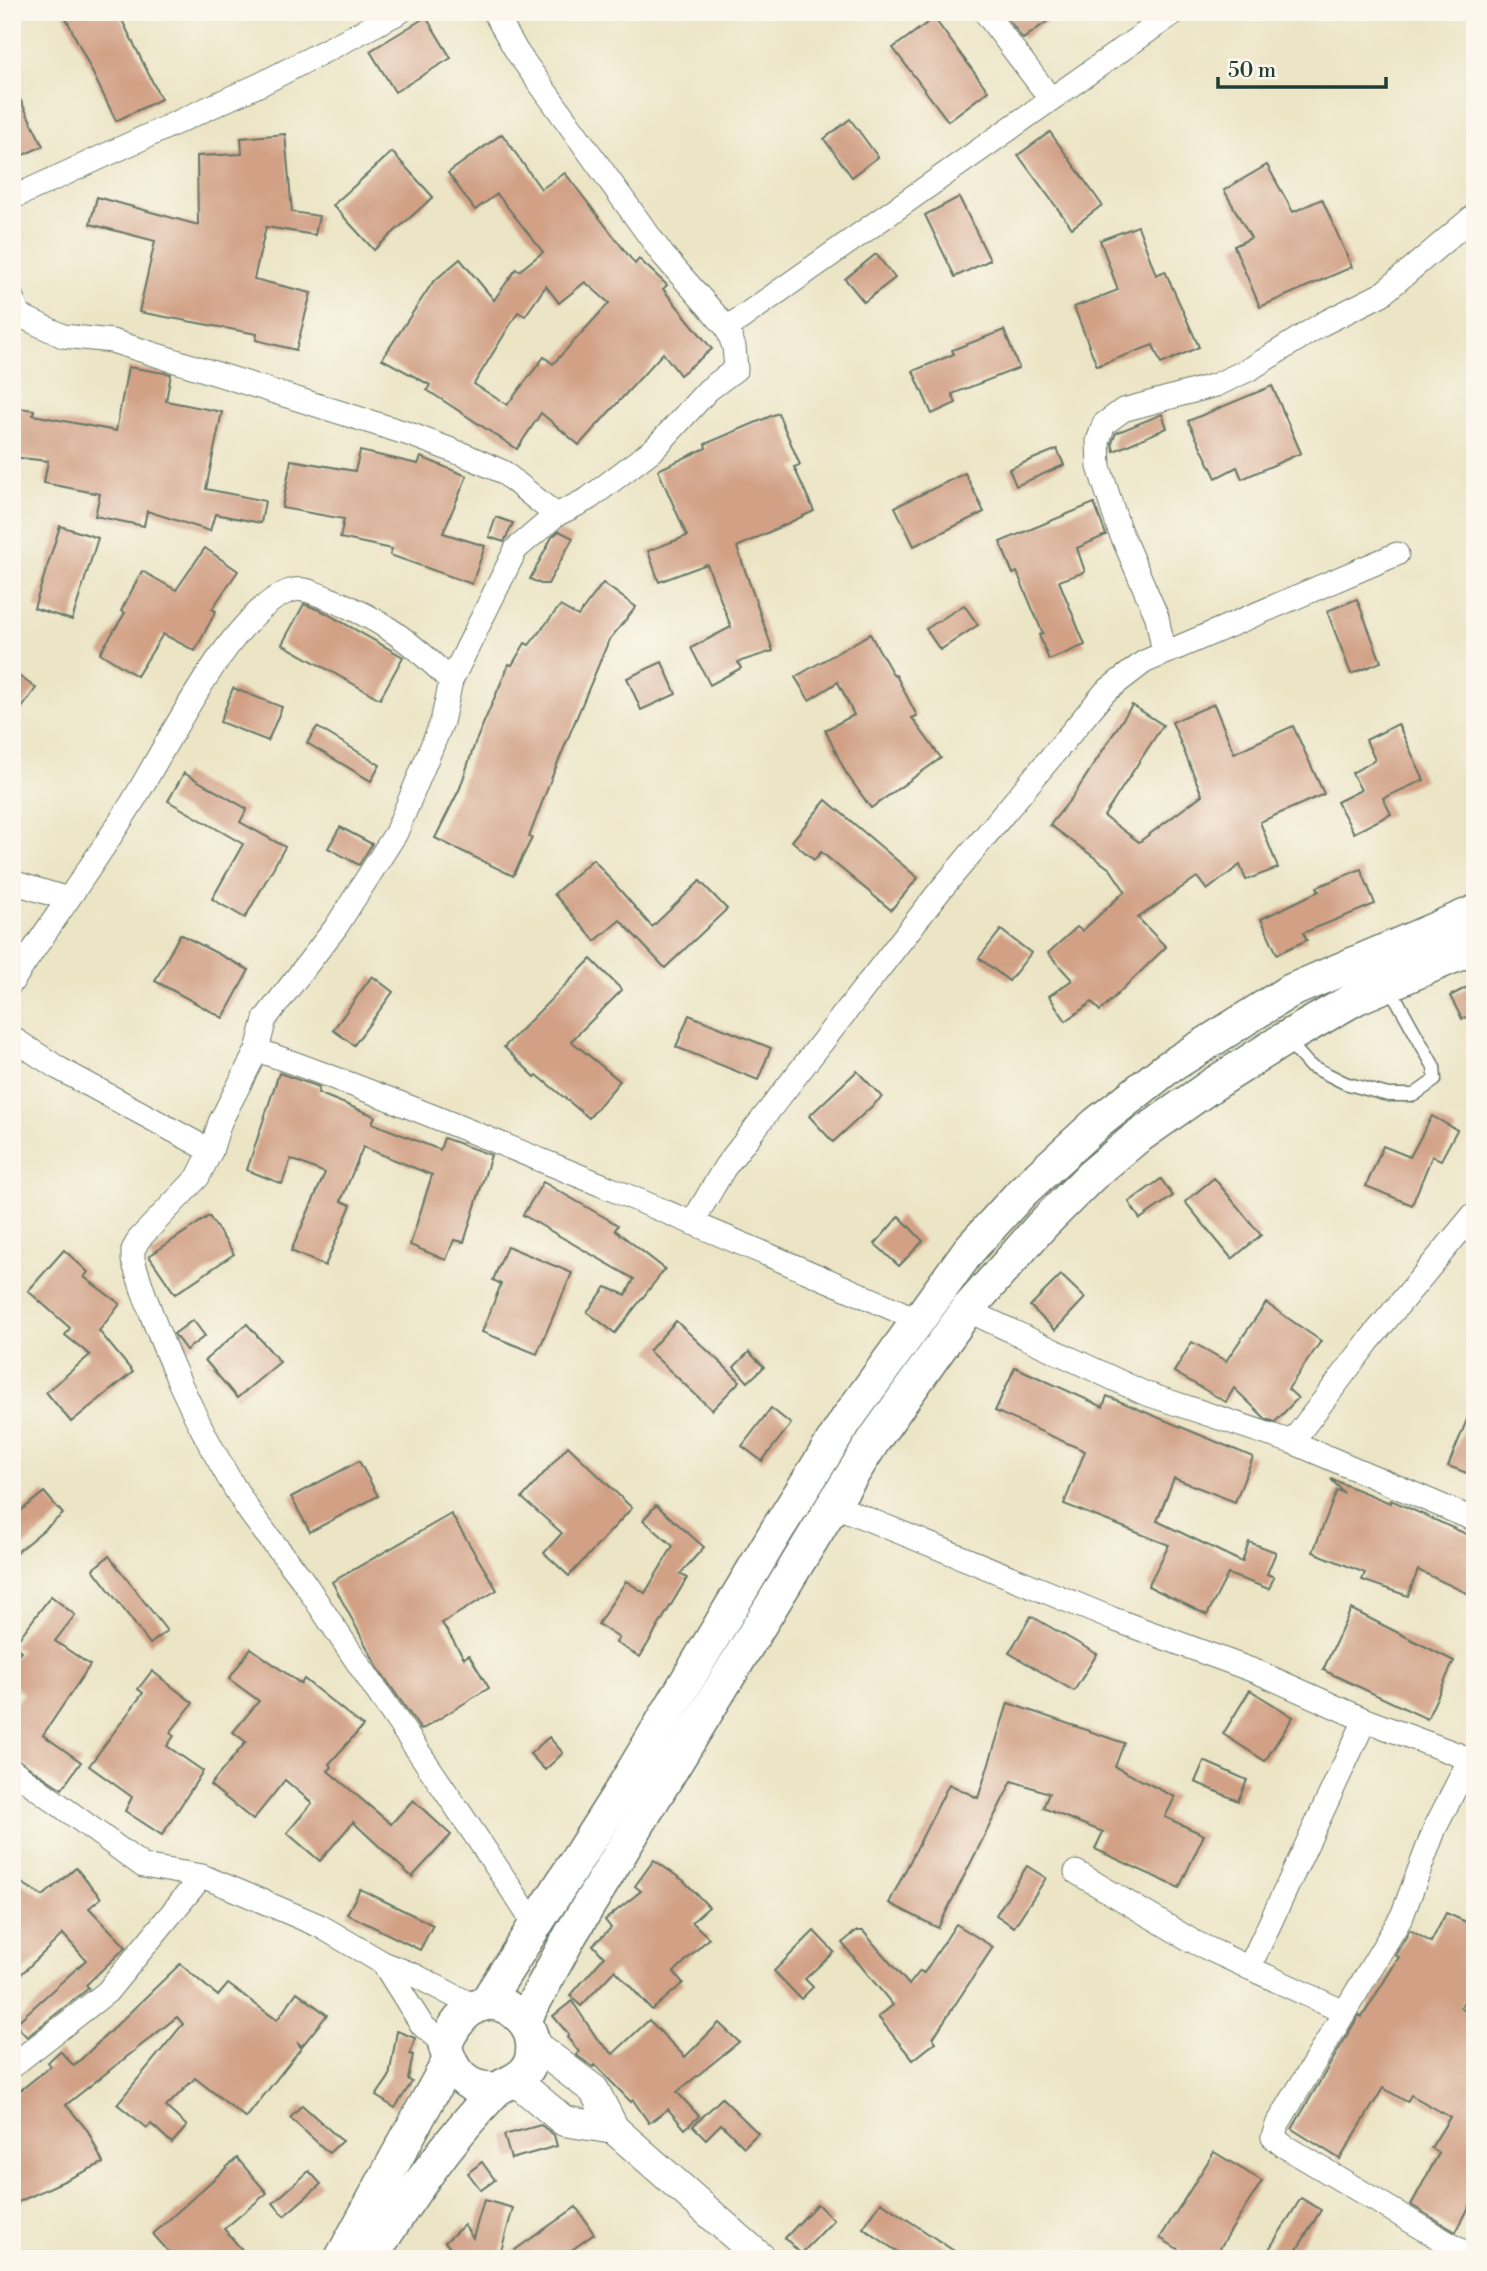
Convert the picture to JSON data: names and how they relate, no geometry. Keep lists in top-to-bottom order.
{
  "scale_bar": "50 m"
}
